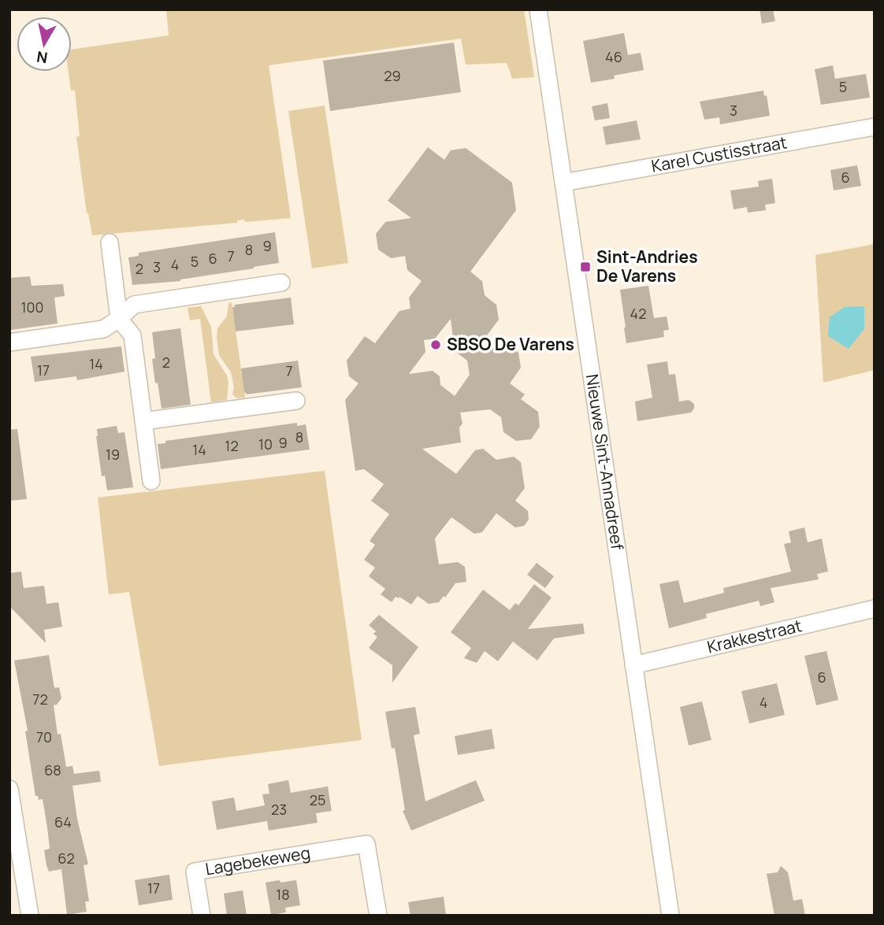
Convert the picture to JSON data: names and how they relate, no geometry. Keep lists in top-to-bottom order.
{
  "streets": {
    "street": [
      "Karel Custisstraat",
      "Nieuwe Sint-Annadreef",
      "Krakkestraat",
      "Lagebekeweg"
    ]
  },
  "crossings": [
    ["Karel Custisstraat", "Nieuwe Sint-Annadreef"],
    ["Nieuwe Sint-Annadreef", "Krakkestraat"]
  ],
  "places": {
    "transit": ["Sint-Andries De Varens"],
    "other": ["SBSO De Varens"]
  },
  "house_numbers": [
    "46",
    "29",
    "5",
    "3",
    "6",
    "9",
    "8",
    "7",
    "6",
    "5",
    "4",
    "3",
    "2",
    "100",
    "42",
    "2",
    "14",
    "17",
    "7",
    "8",
    "9",
    "10",
    "12",
    "14",
    "19",
    "6",
    "72",
    "4",
    "70",
    "68",
    "25",
    "23",
    "64",
    "62",
    "17",
    "18"
  ],
  "north": "bottom"
}
